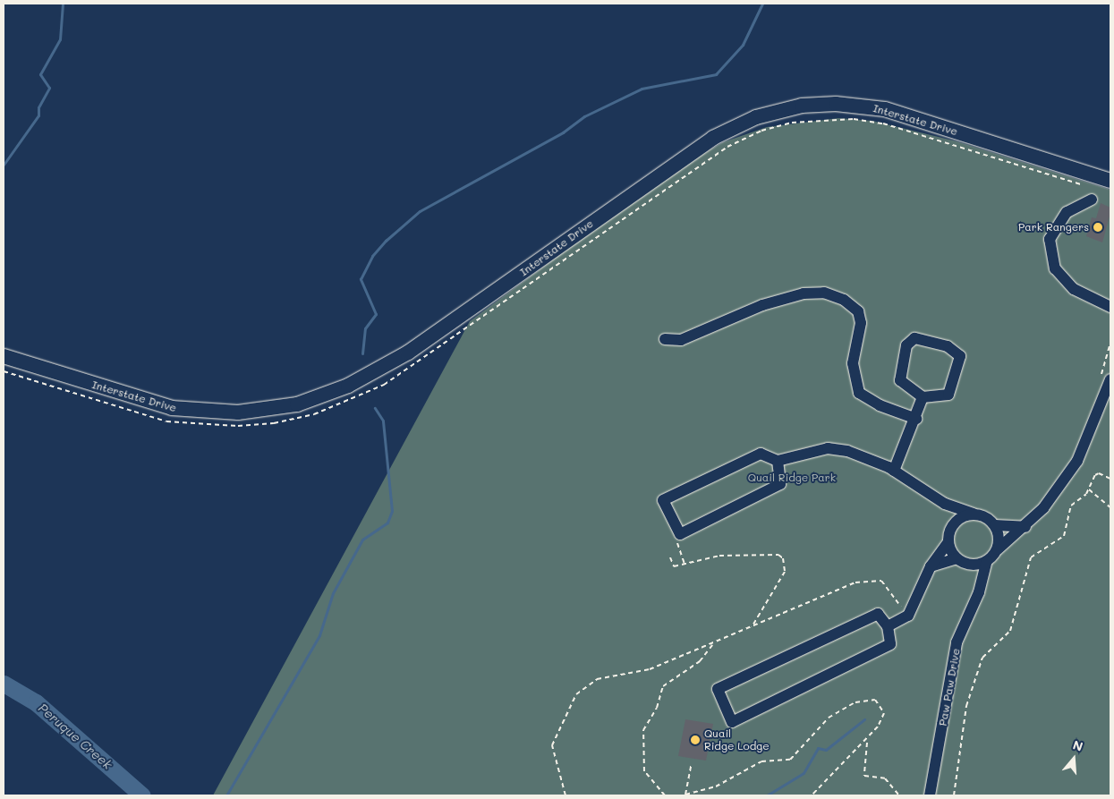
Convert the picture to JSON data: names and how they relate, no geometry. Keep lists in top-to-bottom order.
{
  "streets": {
    "main road": ["Interstate Drive"],
    "street": ["Paw Paw Drive"]
  },
  "water": ["Peruque Creek"],
  "parks": ["Quail Ridge Park"],
  "places": ["Park Rangers", "Quail Ridge Lodge"],
  "north": "top"
}
